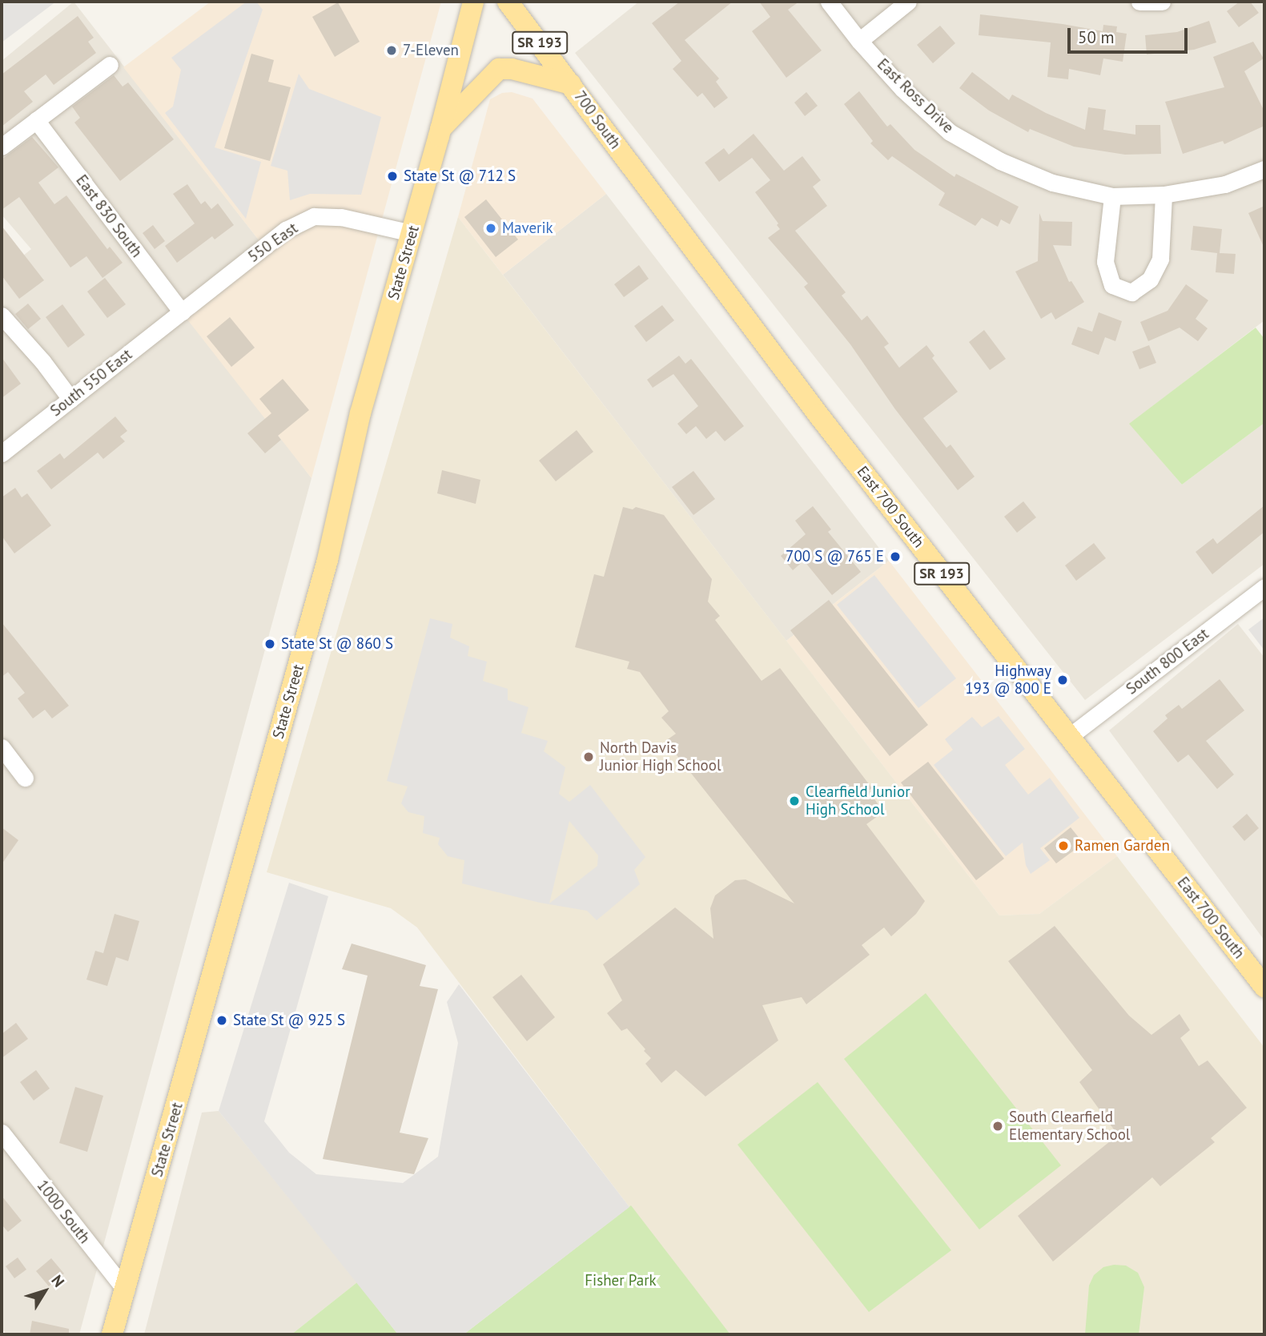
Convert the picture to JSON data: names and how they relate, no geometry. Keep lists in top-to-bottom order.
{
  "streets": {
    "main road": [
      "SR 193",
      "700 South",
      "State Street",
      "East 700 South"
    ],
    "street": [
      "East Ross Drive",
      "East 830 South",
      "550 East",
      "South 550 East",
      "South 800 East",
      "1000 South"
    ]
  },
  "crossings": [
    ["SR 193", "700 South"],
    ["700 South", "East 700 South"],
    ["East 830 South", "550 East"],
    ["East 830 South", "South 550 East"],
    ["550 East", "State Street"],
    ["550 East", "South 550 East"],
    ["State Street", "1000 South"],
    ["East 700 South", "South 800 East"]
  ],
  "parks": ["Fisher Park"],
  "places": [
    "7-Eleven",
    "State St @ 712 S",
    "Maverik",
    "700 S @ 765 E",
    "State St @ 860 S",
    "Highway 193 @ 800 E",
    "North Davis Junior High School",
    "Clearfield Junior High School",
    "Ramen Garden",
    "State St @ 925 S",
    "South Clearfield Elementary School"
  ],
  "scale_bar": "50 m",
  "north": "top right"
}
